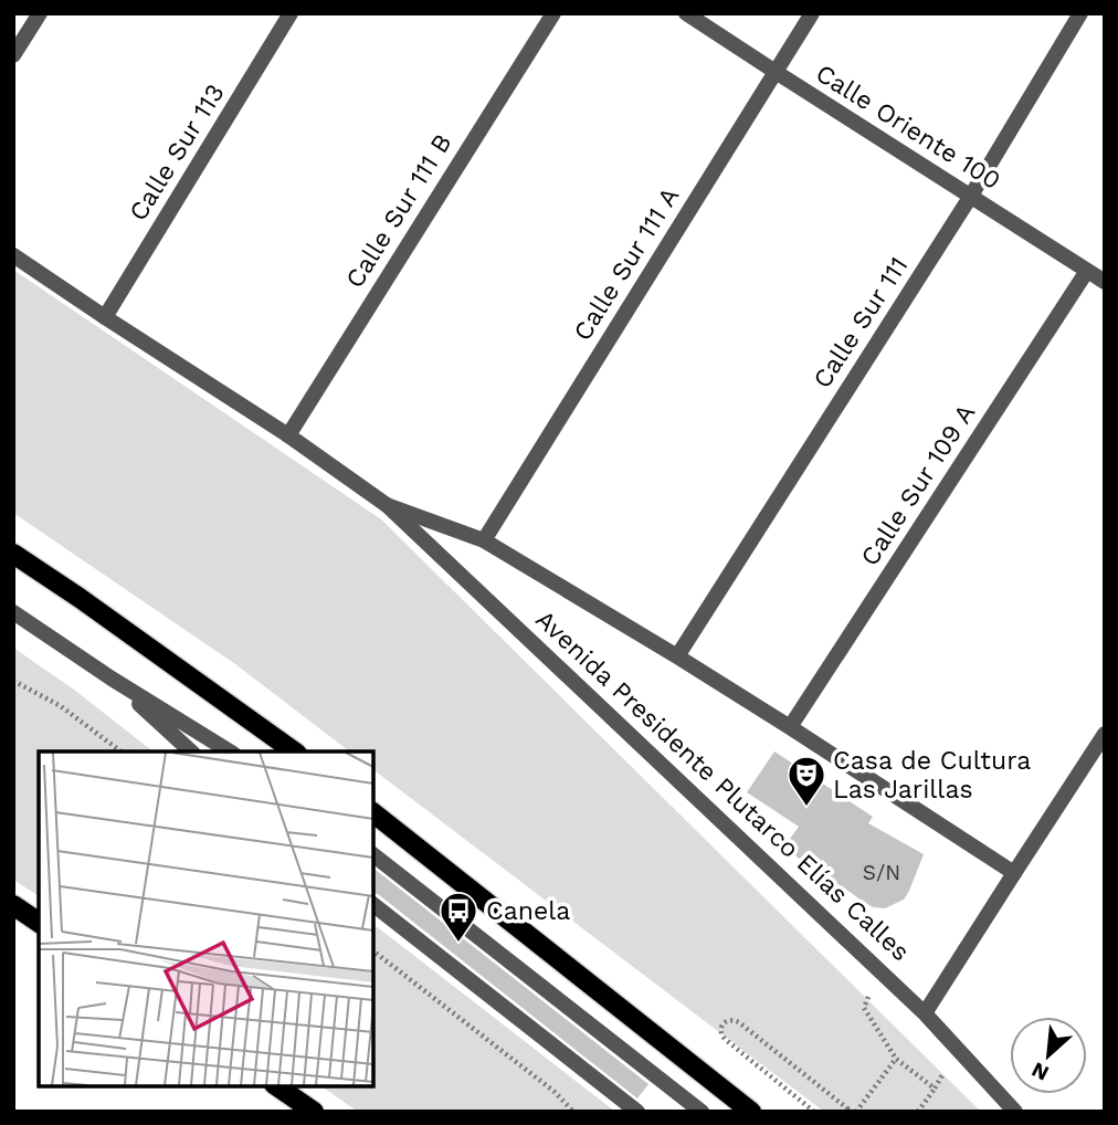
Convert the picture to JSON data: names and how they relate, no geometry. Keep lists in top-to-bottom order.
{
  "streets": {
    "street": [
      "Calle Oriente 100",
      "Calle Sur 113",
      "Calle Sur 111 B",
      "Calle Sur 111 A",
      "Calle Sur 111",
      "Calle Sur 109 A",
      "Avenida Presidente Plutarco Elías Calles"
    ]
  },
  "crossings": [
    ["Calle Oriente 100", "Calle Sur 111 A"],
    ["Calle Oriente 100", "Calle Sur 111"],
    ["Calle Oriente 100", "Calle Sur 109 A"],
    ["Calle Sur 113", "Avenida Presidente Plutarco Elías Calles"],
    ["Calle Sur 111 B", "Avenida Presidente Plutarco Elías Calles"],
    ["Calle Sur 111 A", "Avenida Presidente Plutarco Elías Calles"],
    ["Calle Sur 111", "Avenida Presidente Plutarco Elías Calles"],
    ["Calle Sur 109 A", "Avenida Presidente Plutarco Elías Calles"]
  ],
  "places": {
    "theatre": ["Casa de Cultura Las Jarillas"],
    "bus stop": ["Canela"]
  },
  "house_numbers": ["S/N"],
  "north": "bottom left"
}
